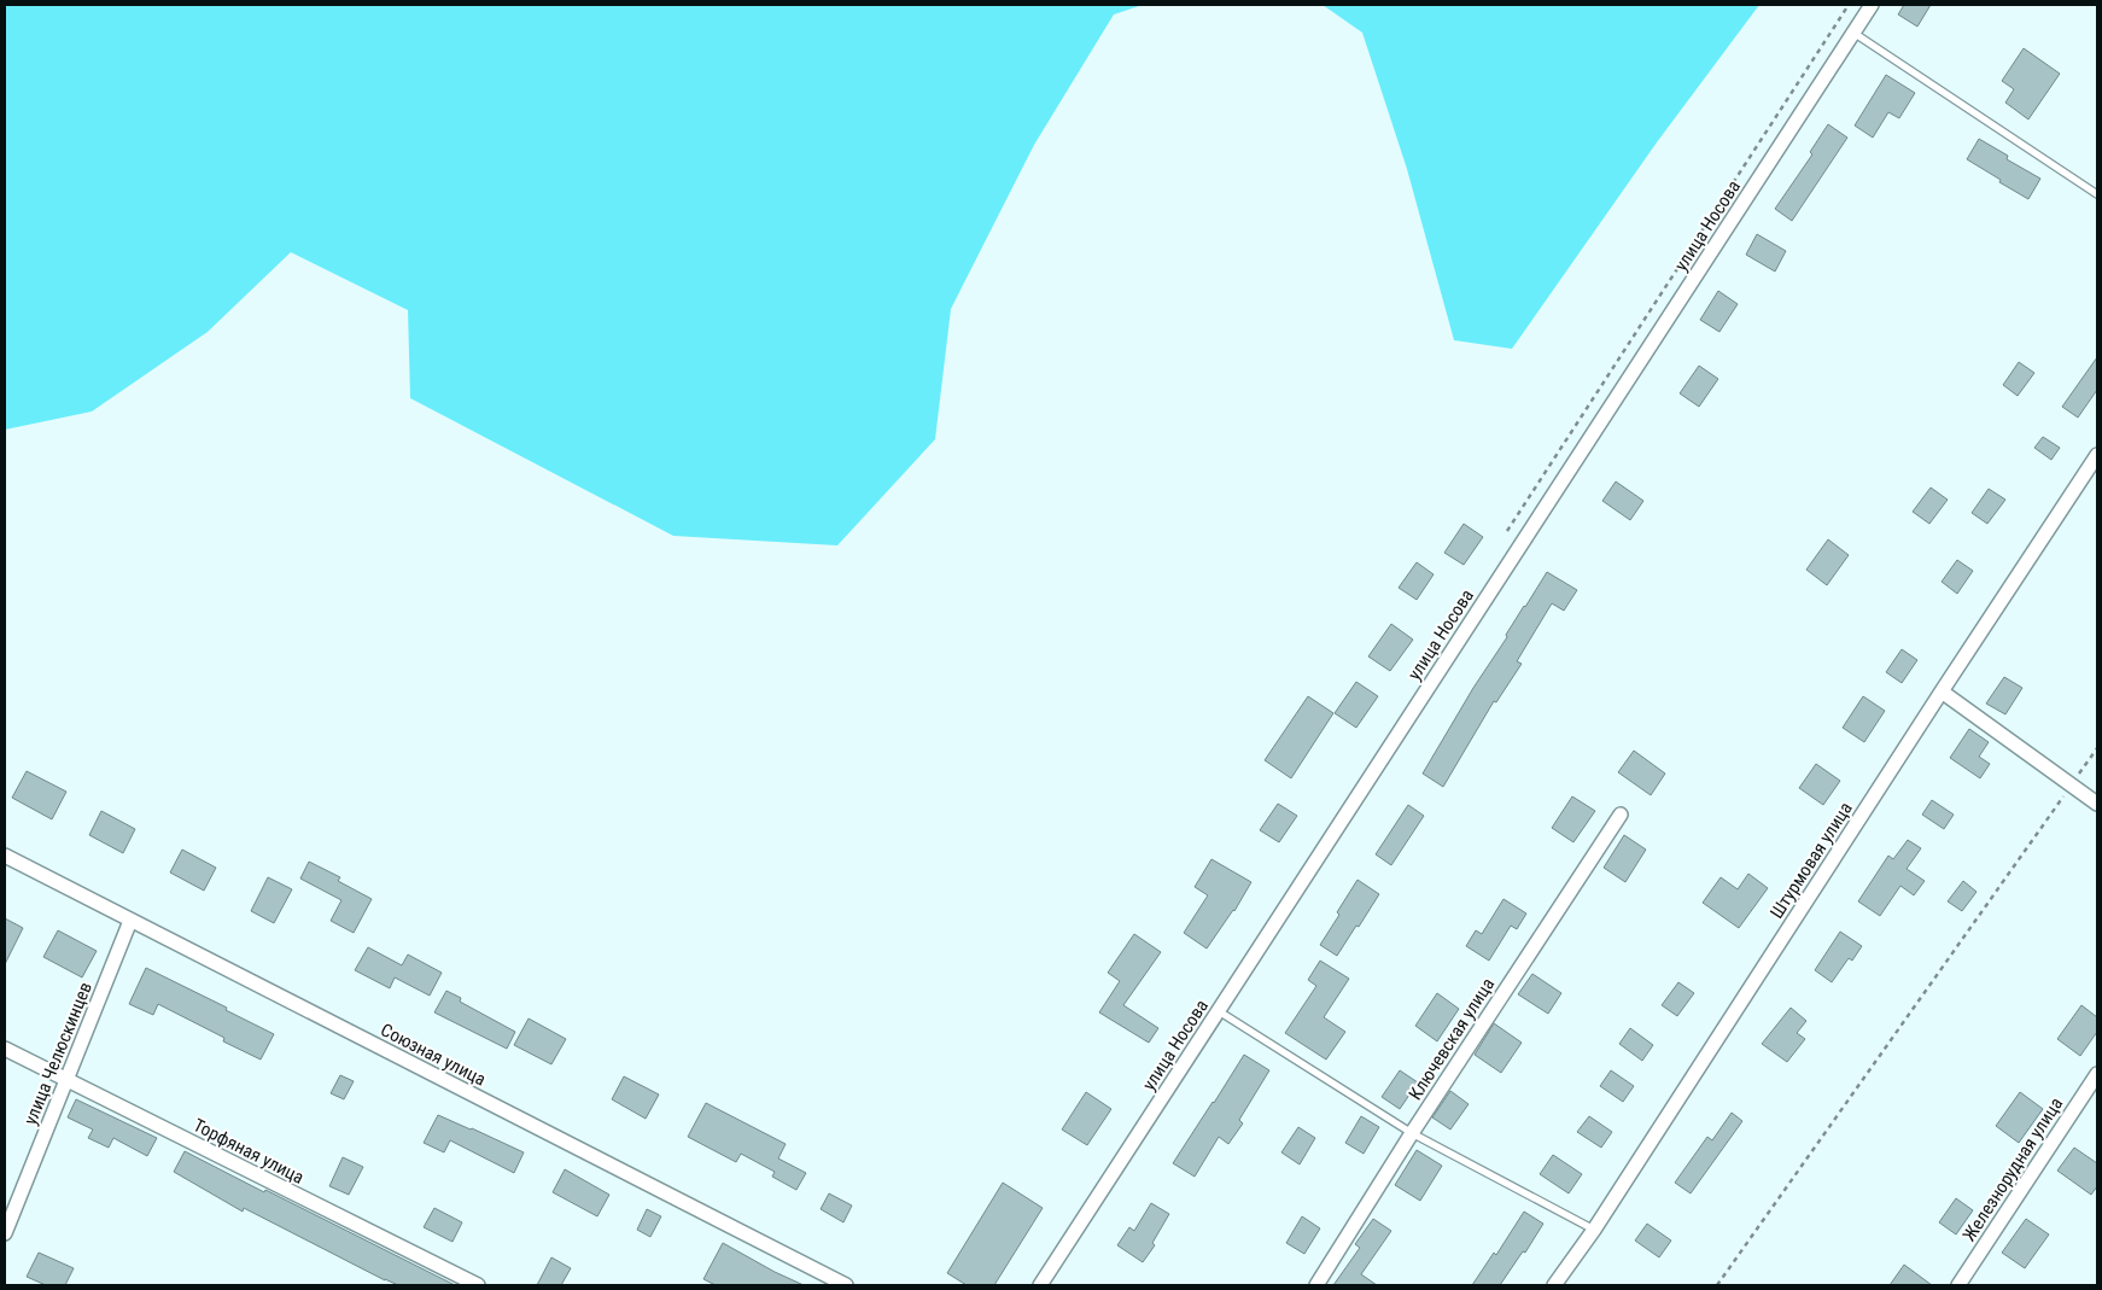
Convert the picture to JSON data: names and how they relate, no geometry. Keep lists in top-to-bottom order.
{
  "streets": {
    "street": [
      "улица Носова",
      "Штурмовая улица",
      "Ключевская улица",
      "улица Челюскинцев",
      "Союзная улица",
      "Торфяная улица",
      "Железнорудная улица"
    ]
  },
  "crossings": [
    ["улица Челюскинцев", "Союзная улица"],
    ["улица Челюскинцев", "Торфяная улица"]
  ]
}
